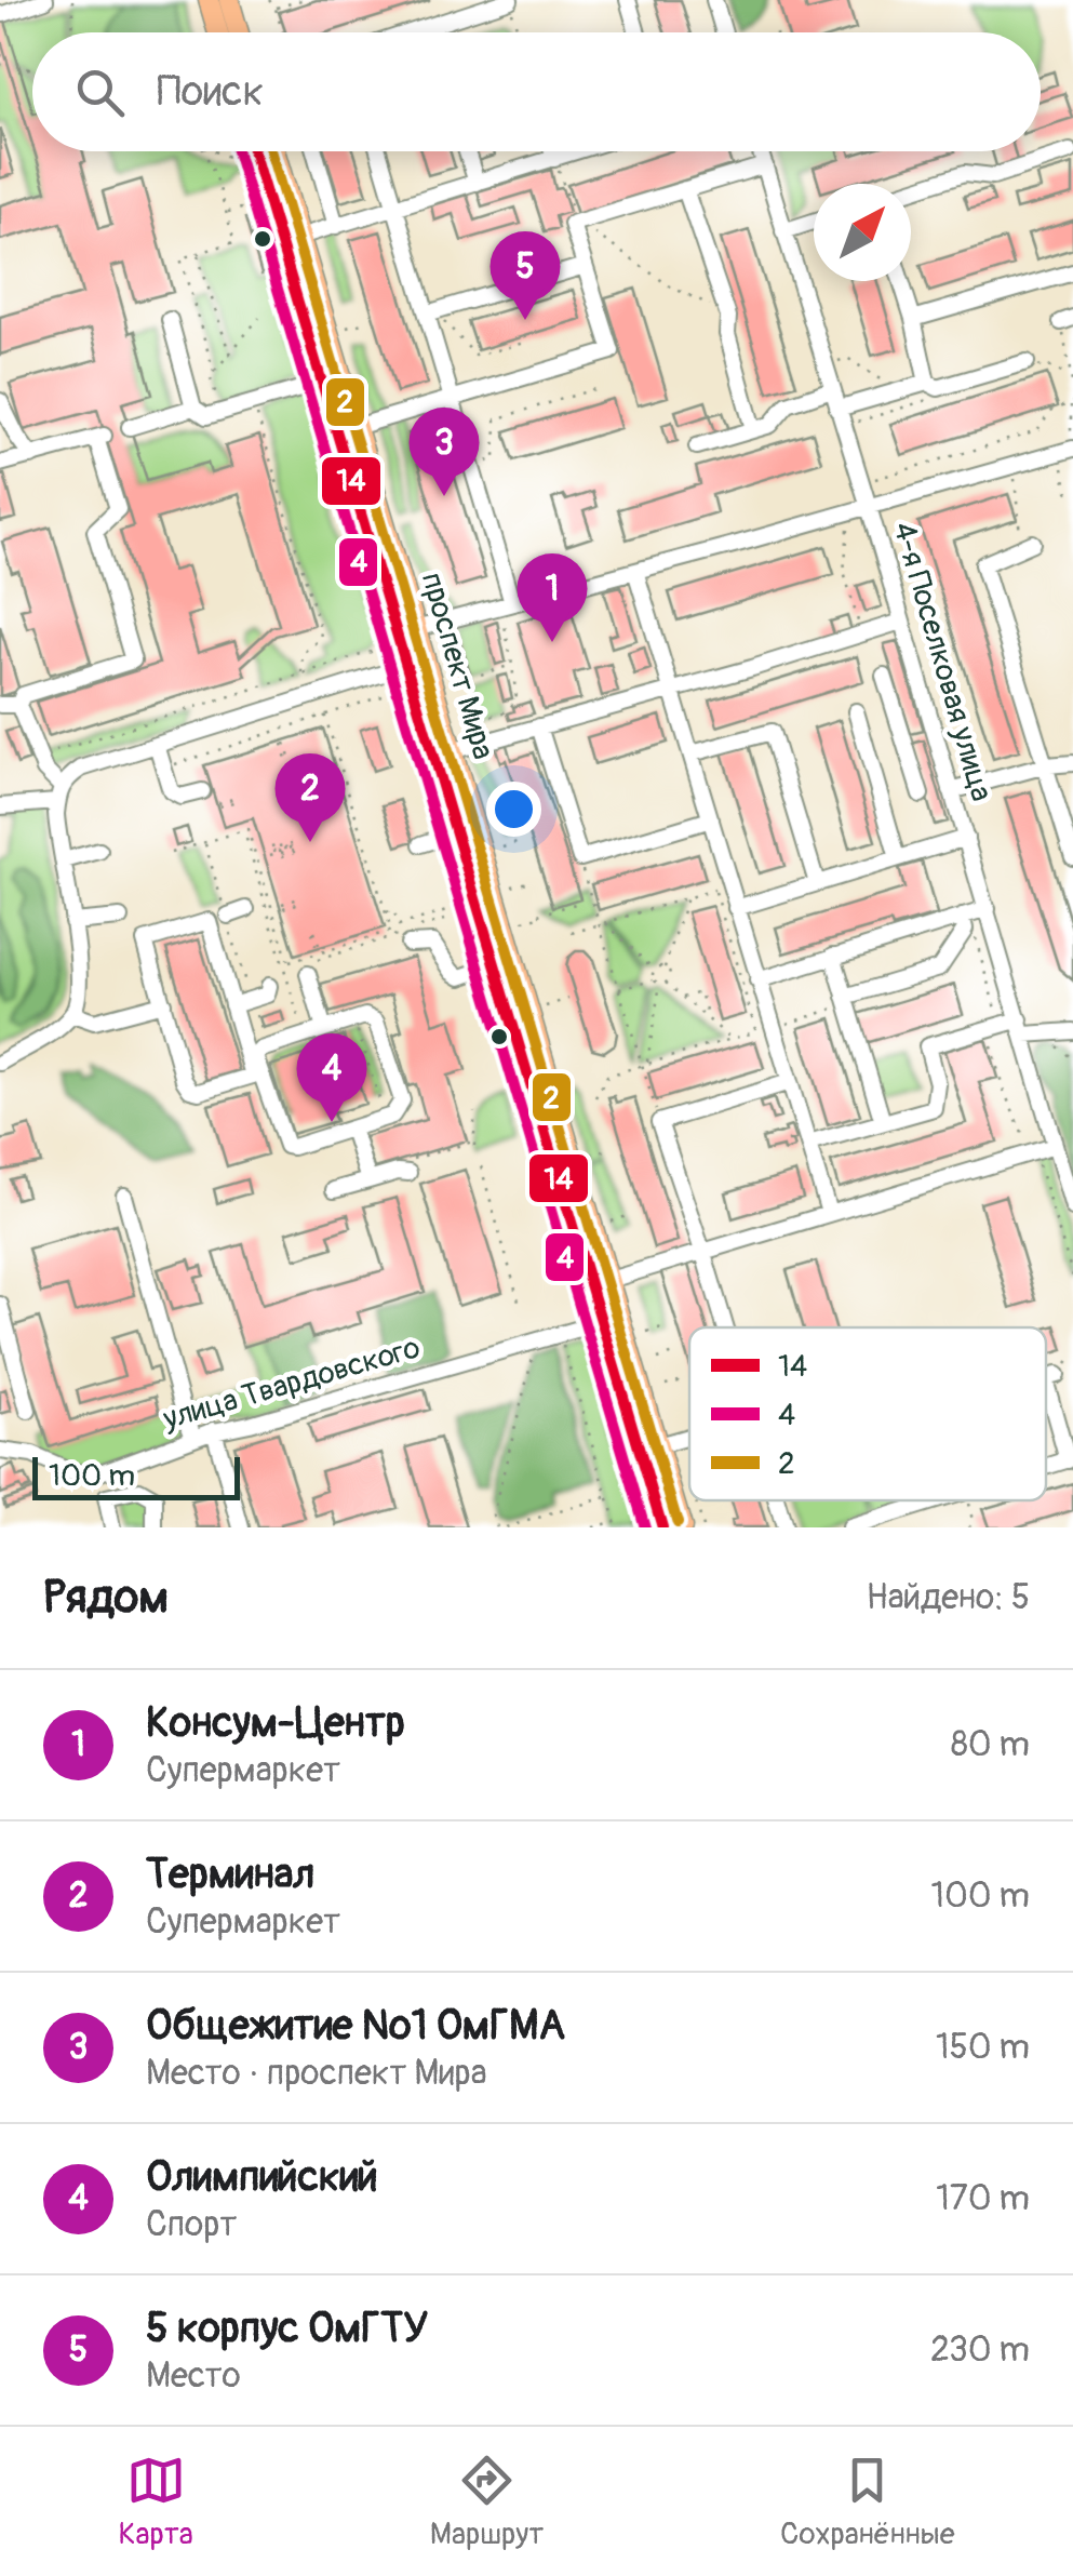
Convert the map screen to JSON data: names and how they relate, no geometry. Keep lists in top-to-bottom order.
{
  "streets": {
    "main road": ["проспект Мира"],
    "street": ["4-я Поселковая улица", "улица Твардовского"]
  },
  "crossings": [
    ["проспект Мира", "улица Твардовского"]
  ],
  "lines": ["transit line 14", "transit line 4", "transit line 2"],
  "legend": ["14", "4", "2"],
  "scale_bar": "100 m",
  "north": "top right",
  "page": {
    "search": "Поиск",
    "pins": [
      "5",
      "3",
      "1",
      "2",
      "4"
    ],
    "scale": "100 m",
    "heading": ["Рядом", "Найдено: 5"],
    "list": [
      {
        "mark": "1",
        "name": "Консум-Центр",
        "note": "Супермаркет",
        "value": "80 m"
      },
      {
        "mark": "2",
        "name": "Терминал",
        "note": "Супермаркет",
        "value": "100 m"
      },
      {
        "mark": "3",
        "name": "Общежитие №1 ОмГМА",
        "note": "Место · проспект Мира",
        "value": "150 m"
      },
      {
        "mark": "4",
        "name": "Олимпийский",
        "note": "Спорт",
        "value": "170 m"
      },
      {
        "mark": "5",
        "name": "5 корпус ОмГТУ",
        "note": "Место",
        "value": "230 m"
      }
    ],
    "nav": ["Карта", "Маршрут", "Сохранённые"]
  }
}
